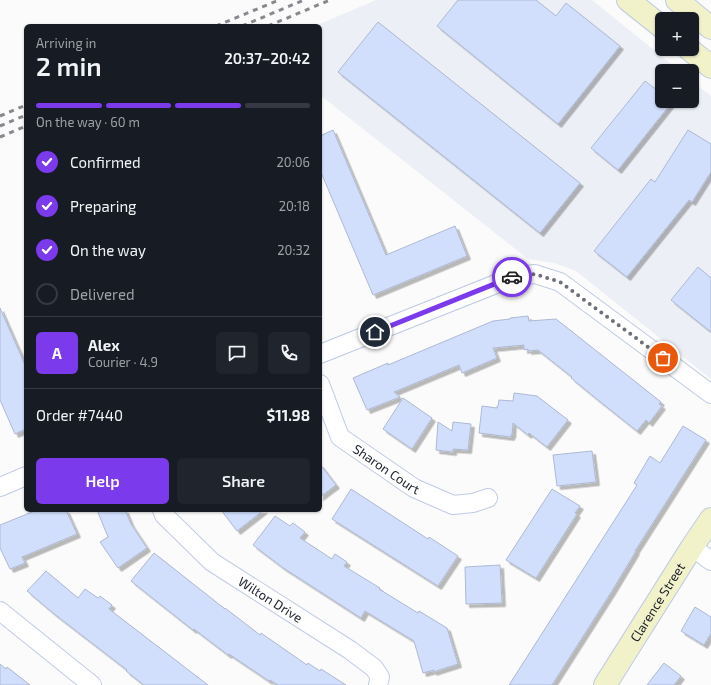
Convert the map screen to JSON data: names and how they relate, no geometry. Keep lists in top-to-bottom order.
{
  "streets": {
    "street": ["Sharon Court", "Wilton Drive", "Clarence Street"]
  },
  "page": {
    "map_buttons": ["+", "−"],
    "heading": ["2 min", "Arriving in", "20:37–20:42"],
    "panel": [
      "Alex",
      "Courier · 4.9",
      "Order #7440",
      "$11.98"
    ],
    "bar": "On the way · 60 m",
    "list": [
      ["Confirmed", "20:06"],
      ["Preparing", "20:18"],
      ["On the way", "20:32"],
      "Delivered"
    ],
    "round": "A",
    "buttons": ["Help", "Share"]
  }
}
